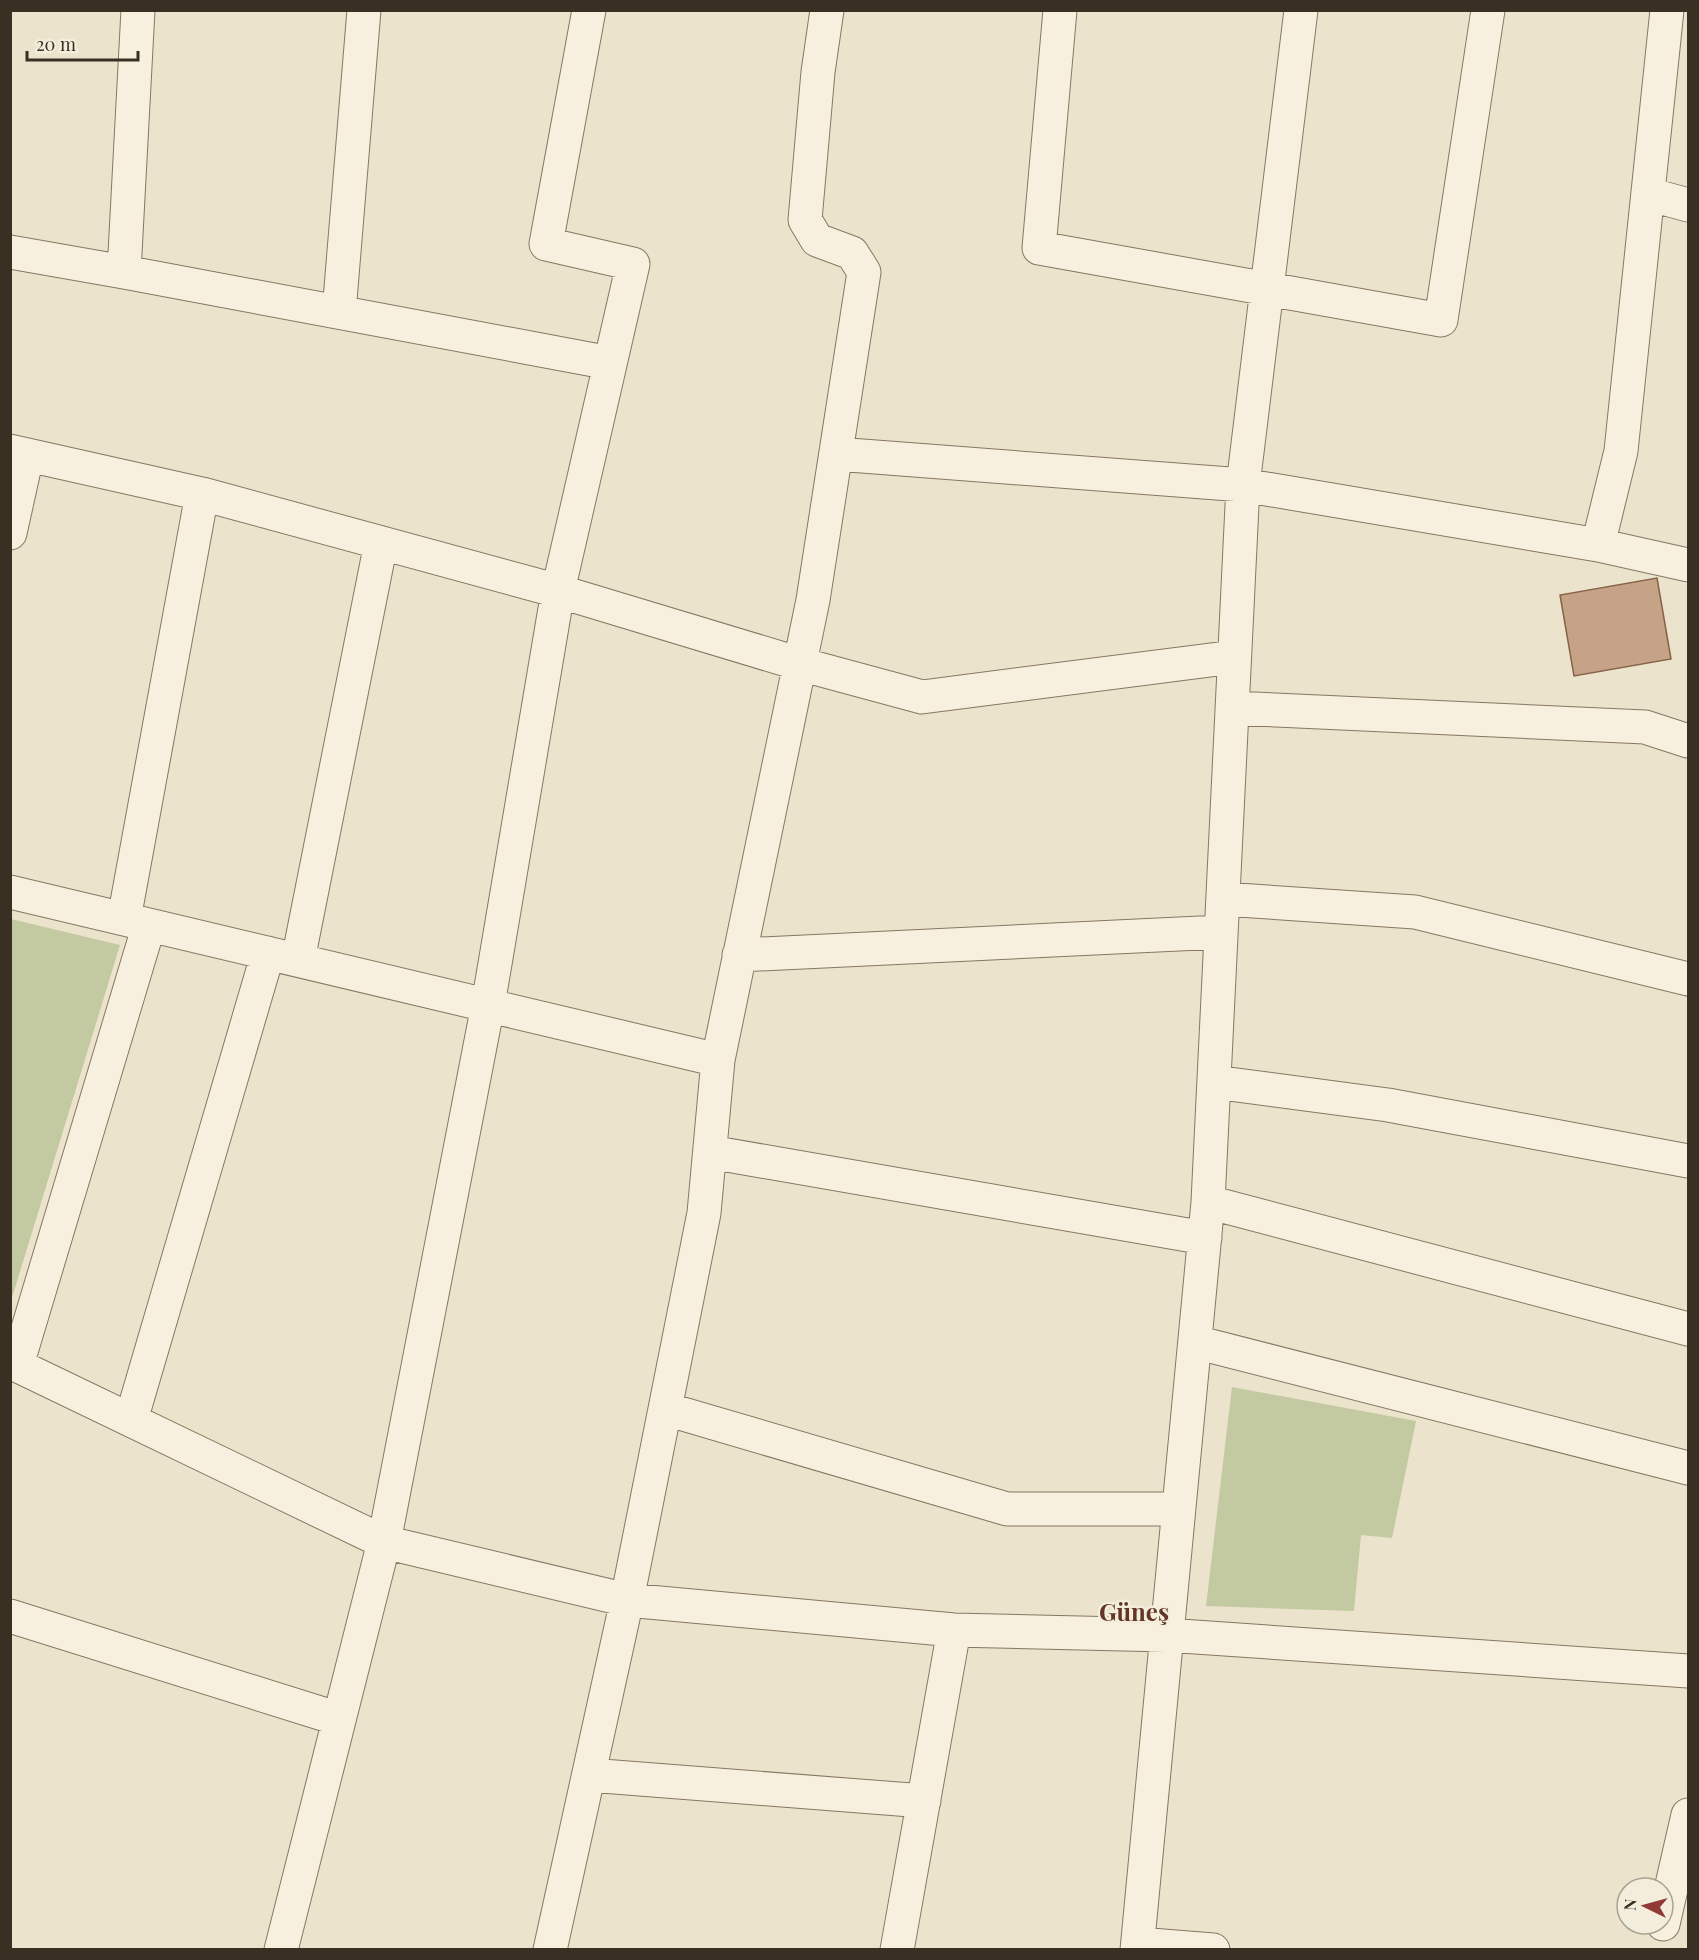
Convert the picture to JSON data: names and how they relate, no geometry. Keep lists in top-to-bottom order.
{
  "districts": ["Güneş"],
  "scale_bar": "20 m",
  "north": "left"
}
